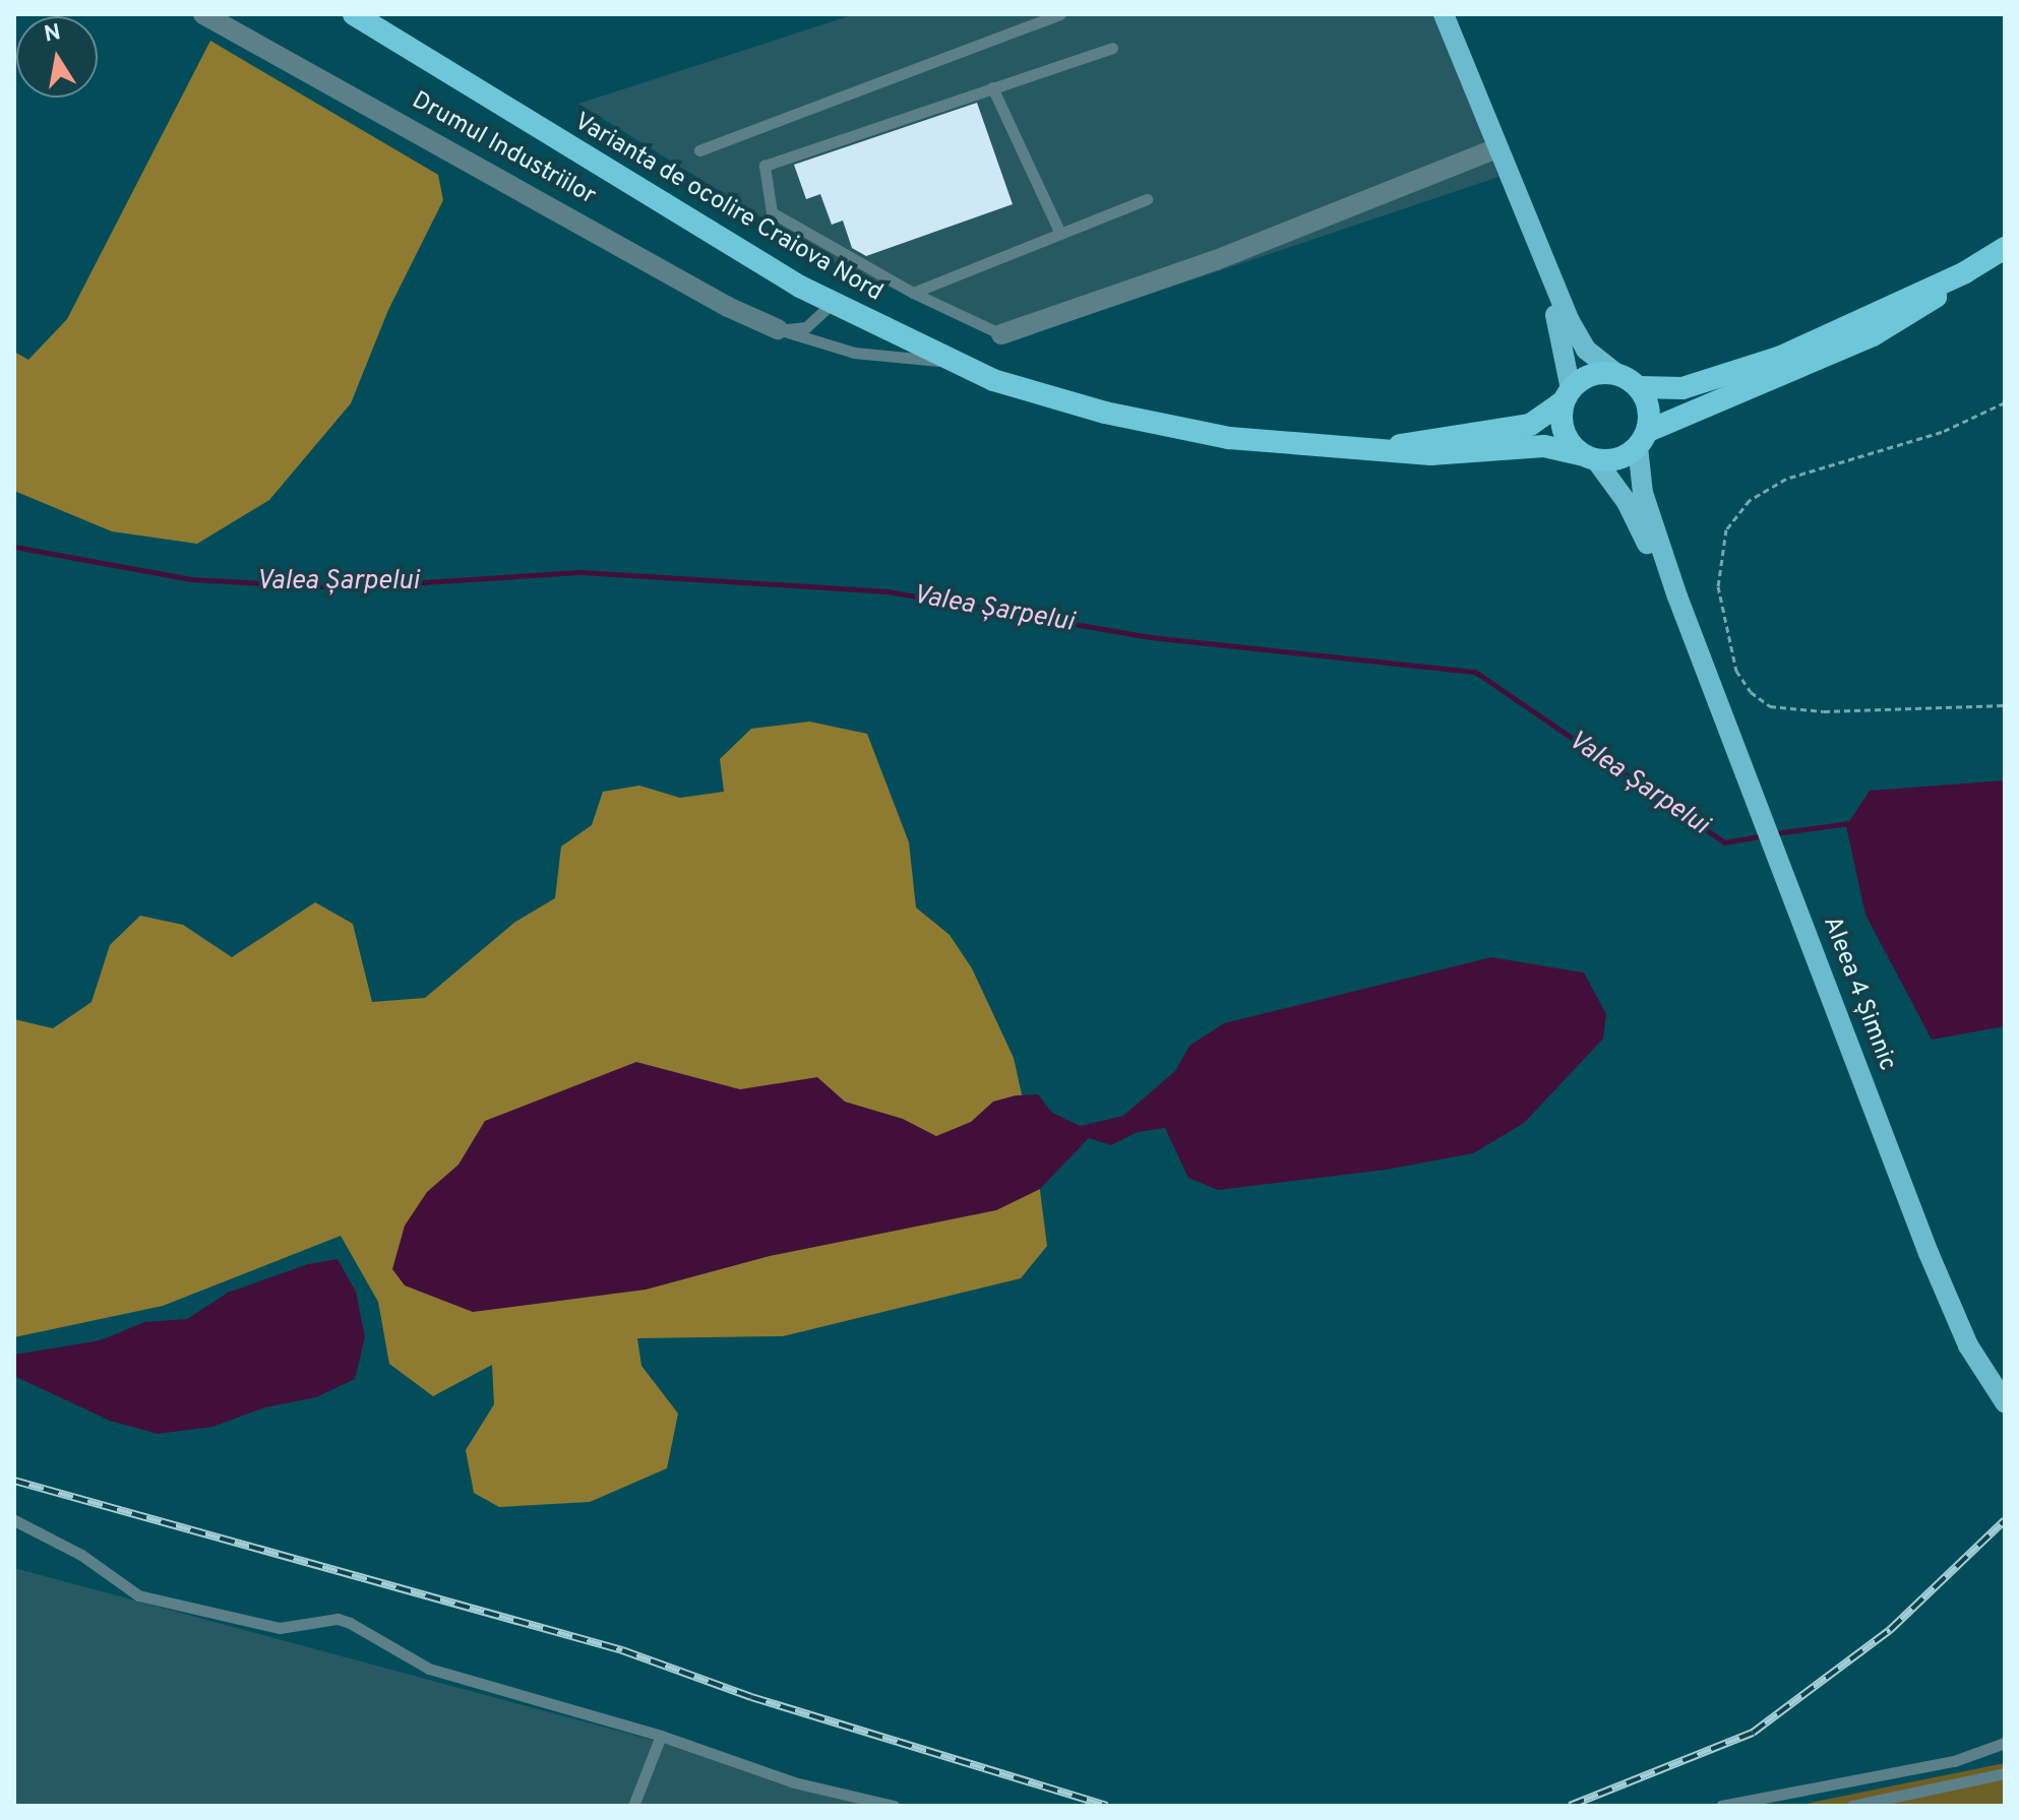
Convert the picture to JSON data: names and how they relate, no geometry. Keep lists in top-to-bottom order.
{
  "streets": {
    "highway": ["Varianta de ocolire Craiova Nord"],
    "main road": ["Aleea 4 Șimnic"],
    "street": ["Drumul Industriilor"]
  },
  "crossings": [
    ["Drumul Industriilor", "Varianta de ocolire Craiova Nord"],
    ["Varianta de ocolire Craiova Nord", "Aleea 4 Șimnic"]
  ],
  "water": ["Valea Șarpelui"],
  "north": "top"
}
